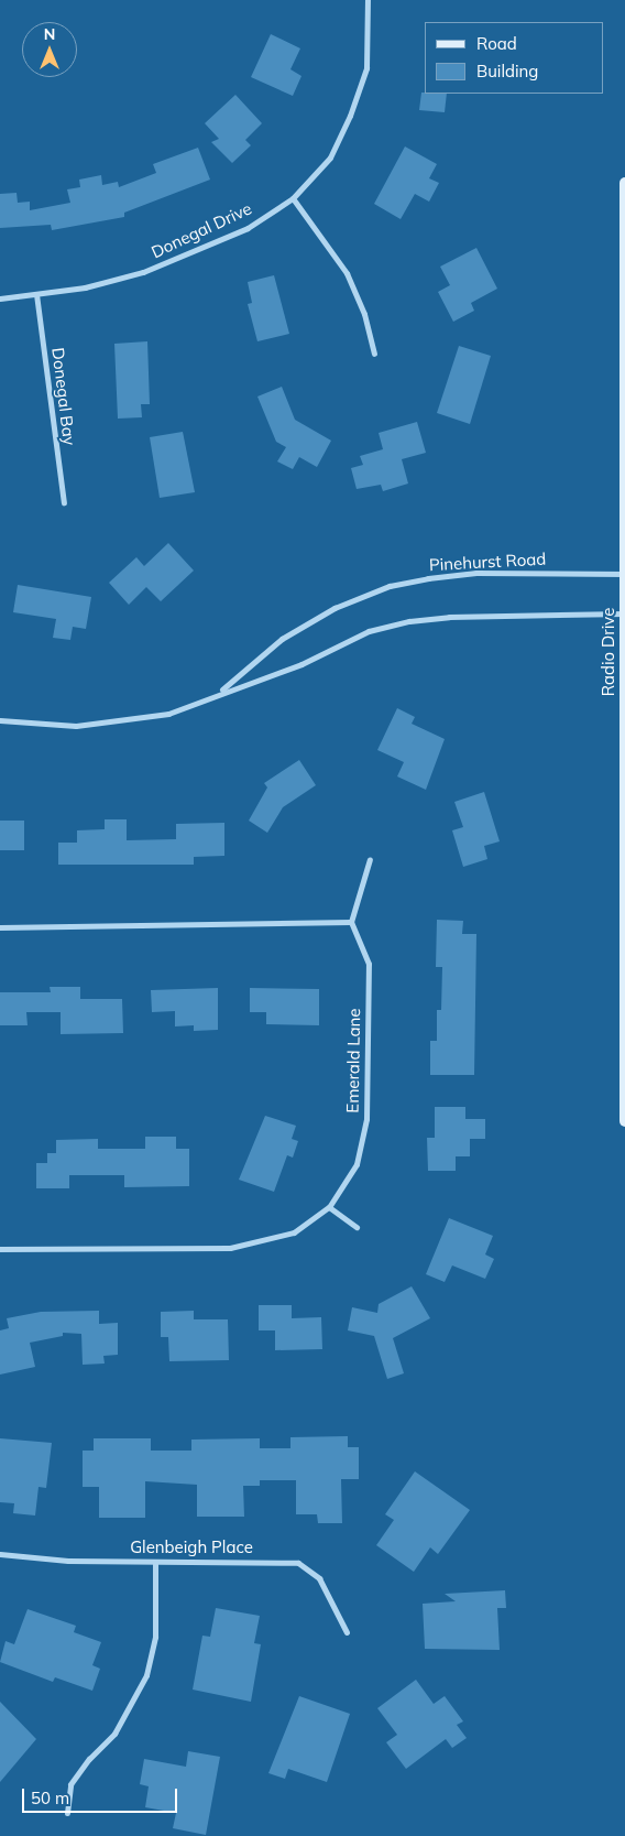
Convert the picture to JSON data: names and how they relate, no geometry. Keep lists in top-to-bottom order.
{
  "streets": {
    "main road": ["Radio Drive"],
    "street": [
      "Donegal Drive",
      "Donegal Bay",
      "Pinehurst Road",
      "Emerald Lane",
      "Glenbeigh Place"
    ]
  },
  "crossings": [
    ["Donegal Drive", "Donegal Bay"],
    ["Pinehurst Road", "Radio Drive"]
  ],
  "legend": ["Road", "Building"],
  "scale_bar": "50 m",
  "north": "top"
}
